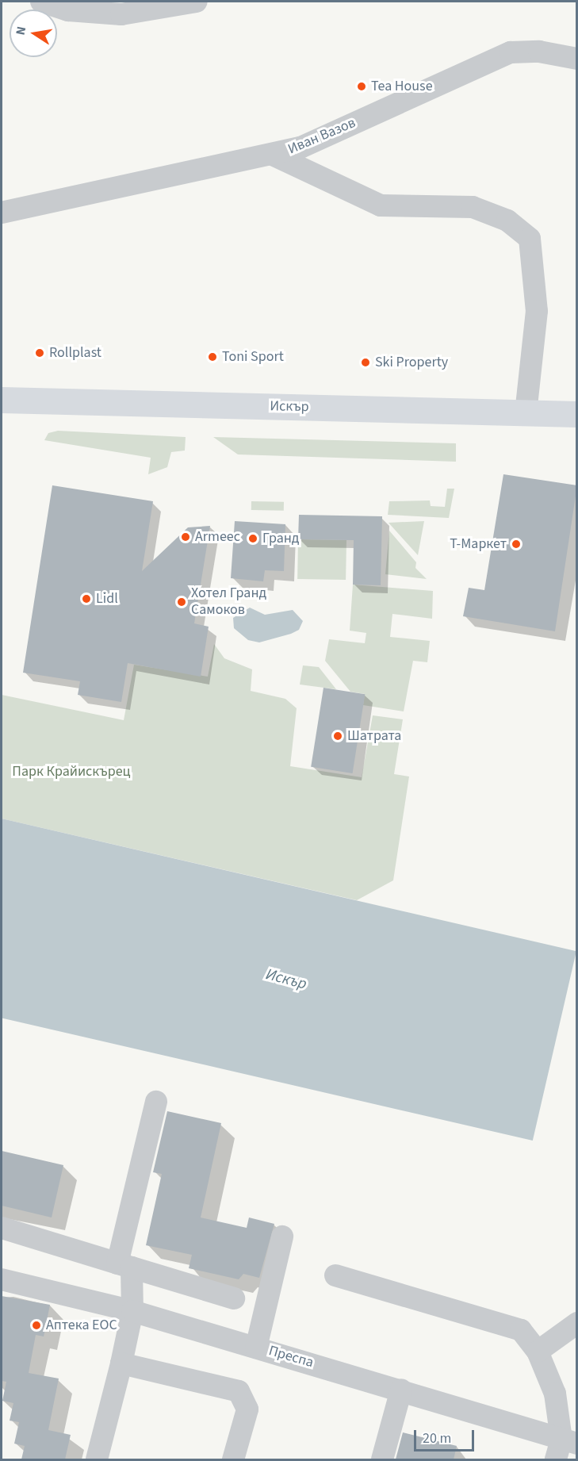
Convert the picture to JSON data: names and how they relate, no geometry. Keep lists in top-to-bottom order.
{
  "streets": {
    "main road": ["Искър"],
    "street": ["Иван Вазов", "Преспа"]
  },
  "water": ["Искър"],
  "parks": ["Парк Крайискърец"],
  "places": [
    "Tea House",
    "Rollplast",
    "Toni Sport",
    "Ski Property",
    "Armeec",
    "Гранд",
    "Т-Маркет",
    "Lidl",
    "Хотел Гранд Самоков",
    "Шатрата",
    "Аптека ЕОС"
  ],
  "scale_bar": "20 m",
  "north": "left"
}
